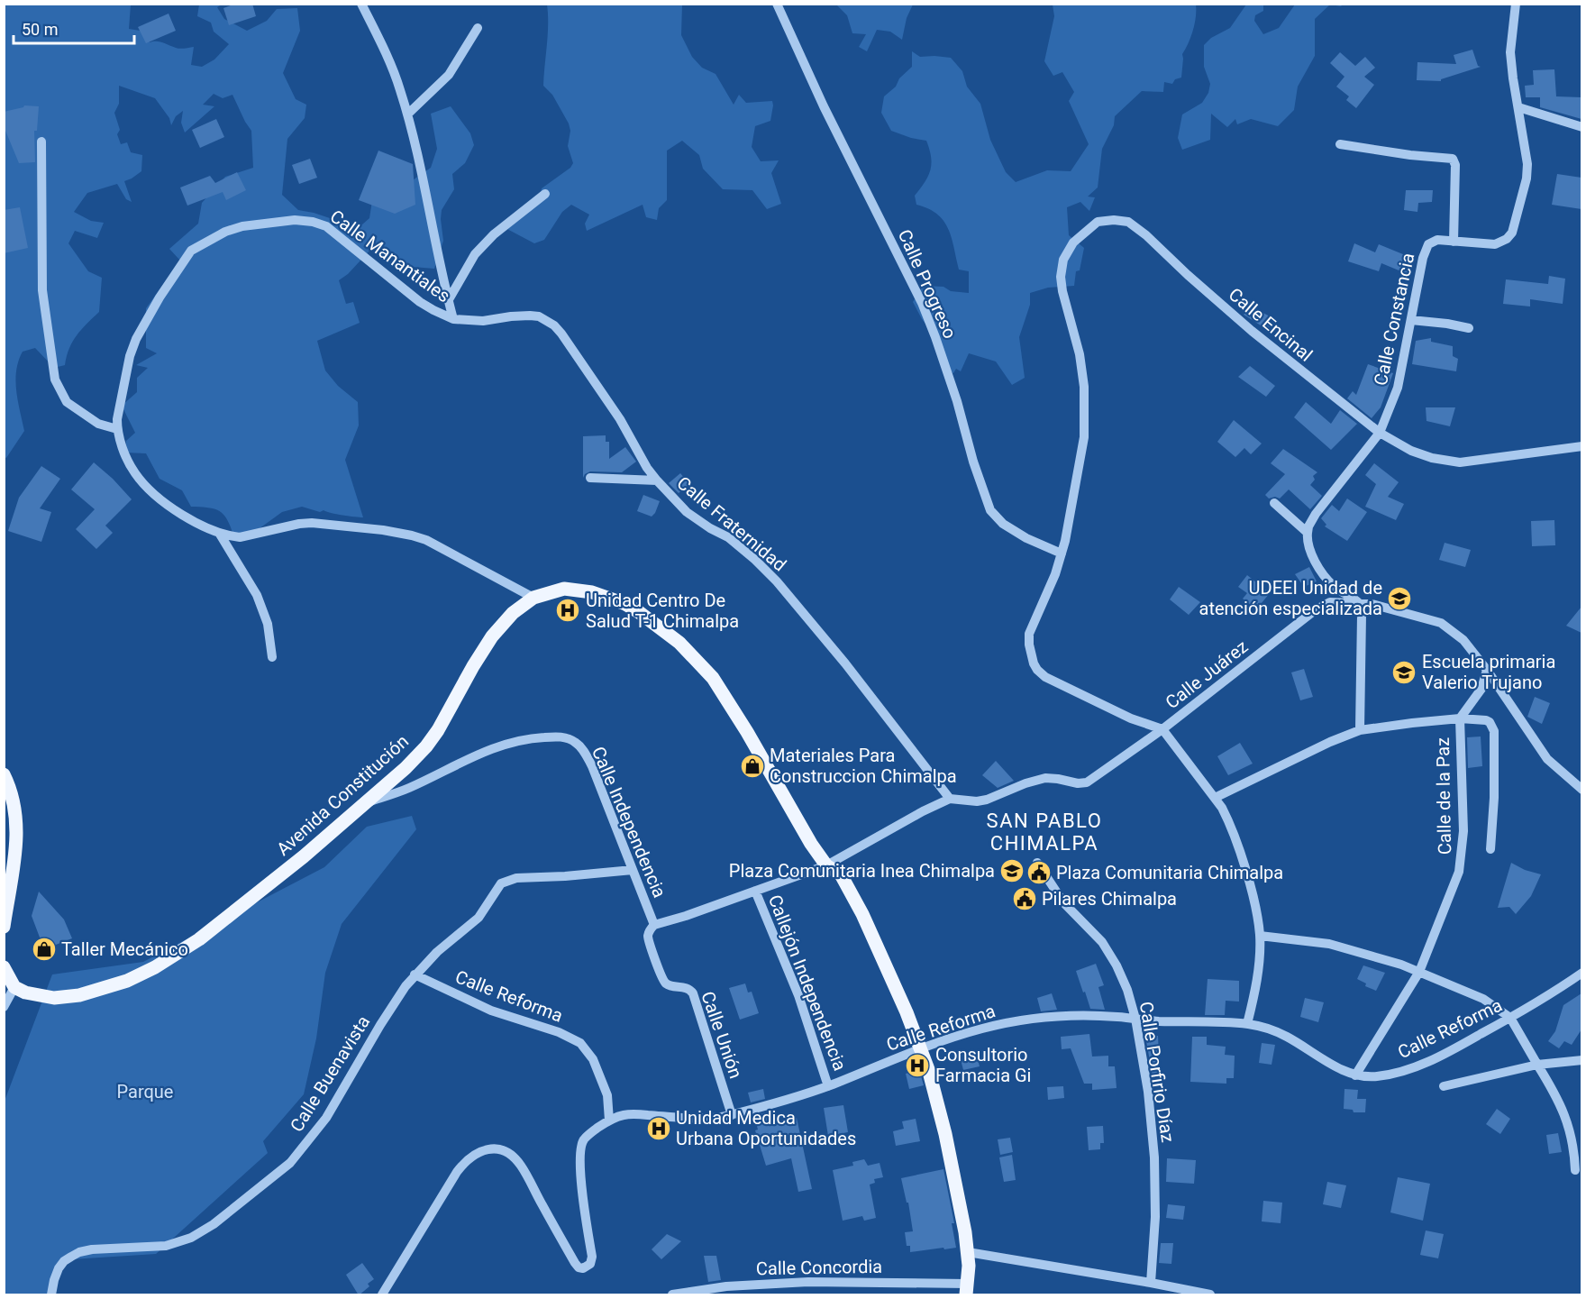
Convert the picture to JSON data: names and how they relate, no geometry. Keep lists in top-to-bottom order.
{
  "streets": {
    "main road": ["Avenida Constitución"],
    "street": [
      "Calle Manantiales",
      "Calle Progreso",
      "Calle Constancia",
      "Calle Encinal",
      "Calle Fraternidad",
      "Calle Juárez",
      "Calle de la Paz",
      "Calle Independencia",
      "Callejón Independencia",
      "Calle Reforma",
      "Calle Unión",
      "Calle Porfirio Díaz",
      "Calle Buenavista",
      "Calle Concordia"
    ]
  },
  "crossings": [
    ["Calle Manantiales", "Calle Fraternidad"],
    ["Calle Manantiales", "Avenida Constitución"],
    ["Calle Progreso", "Calle Encinal"],
    ["Calle Constancia", "Calle Encinal"],
    ["Calle Fraternidad", "Calle Juárez"],
    ["Calle Juárez", "Avenida Constitución"],
    ["Calle Juárez", "Calle Independencia"],
    ["Avenida Constitución", "Calle Independencia"],
    ["Avenida Constitución", "Calle Reforma"],
    ["Avenida Constitución", "Calle Concordia"],
    ["Calle de la Paz", "Calle Reforma"],
    ["Calle Independencia", "Callejón Independencia"],
    ["Calle Independencia", "Calle Unión"],
    ["Calle Independencia", "Calle Buenavista"],
    ["Callejón Independencia", "Calle Reforma"],
    ["Calle Reforma", "Calle Unión"],
    ["Calle Reforma", "Calle Porfirio Díaz"],
    ["Calle Reforma", "Calle Buenavista"]
  ],
  "districts": ["SAN PABLO CHIMALPA"],
  "parks": ["Parque"],
  "places": {
    "school or university": ["UDEEI Unidad de atención especializada", "Escuela primaria Valerio Trujano", "Plaza Comunitaria Inea Chimalpa"],
    "hospital": ["Unidad Centro De Salud T-1 Chimalpa", "Consultorio Farmacia Gi", "Unidad Medica Urbana Oportunidades"],
    "shop": ["Materiales Para Construccion Chimalpa", "Taller Mecánico"],
    "public building": ["Plaza Comunitaria Chimalpa", "Pilares Chimalpa"]
  },
  "scale_bar": "50 m"
}
